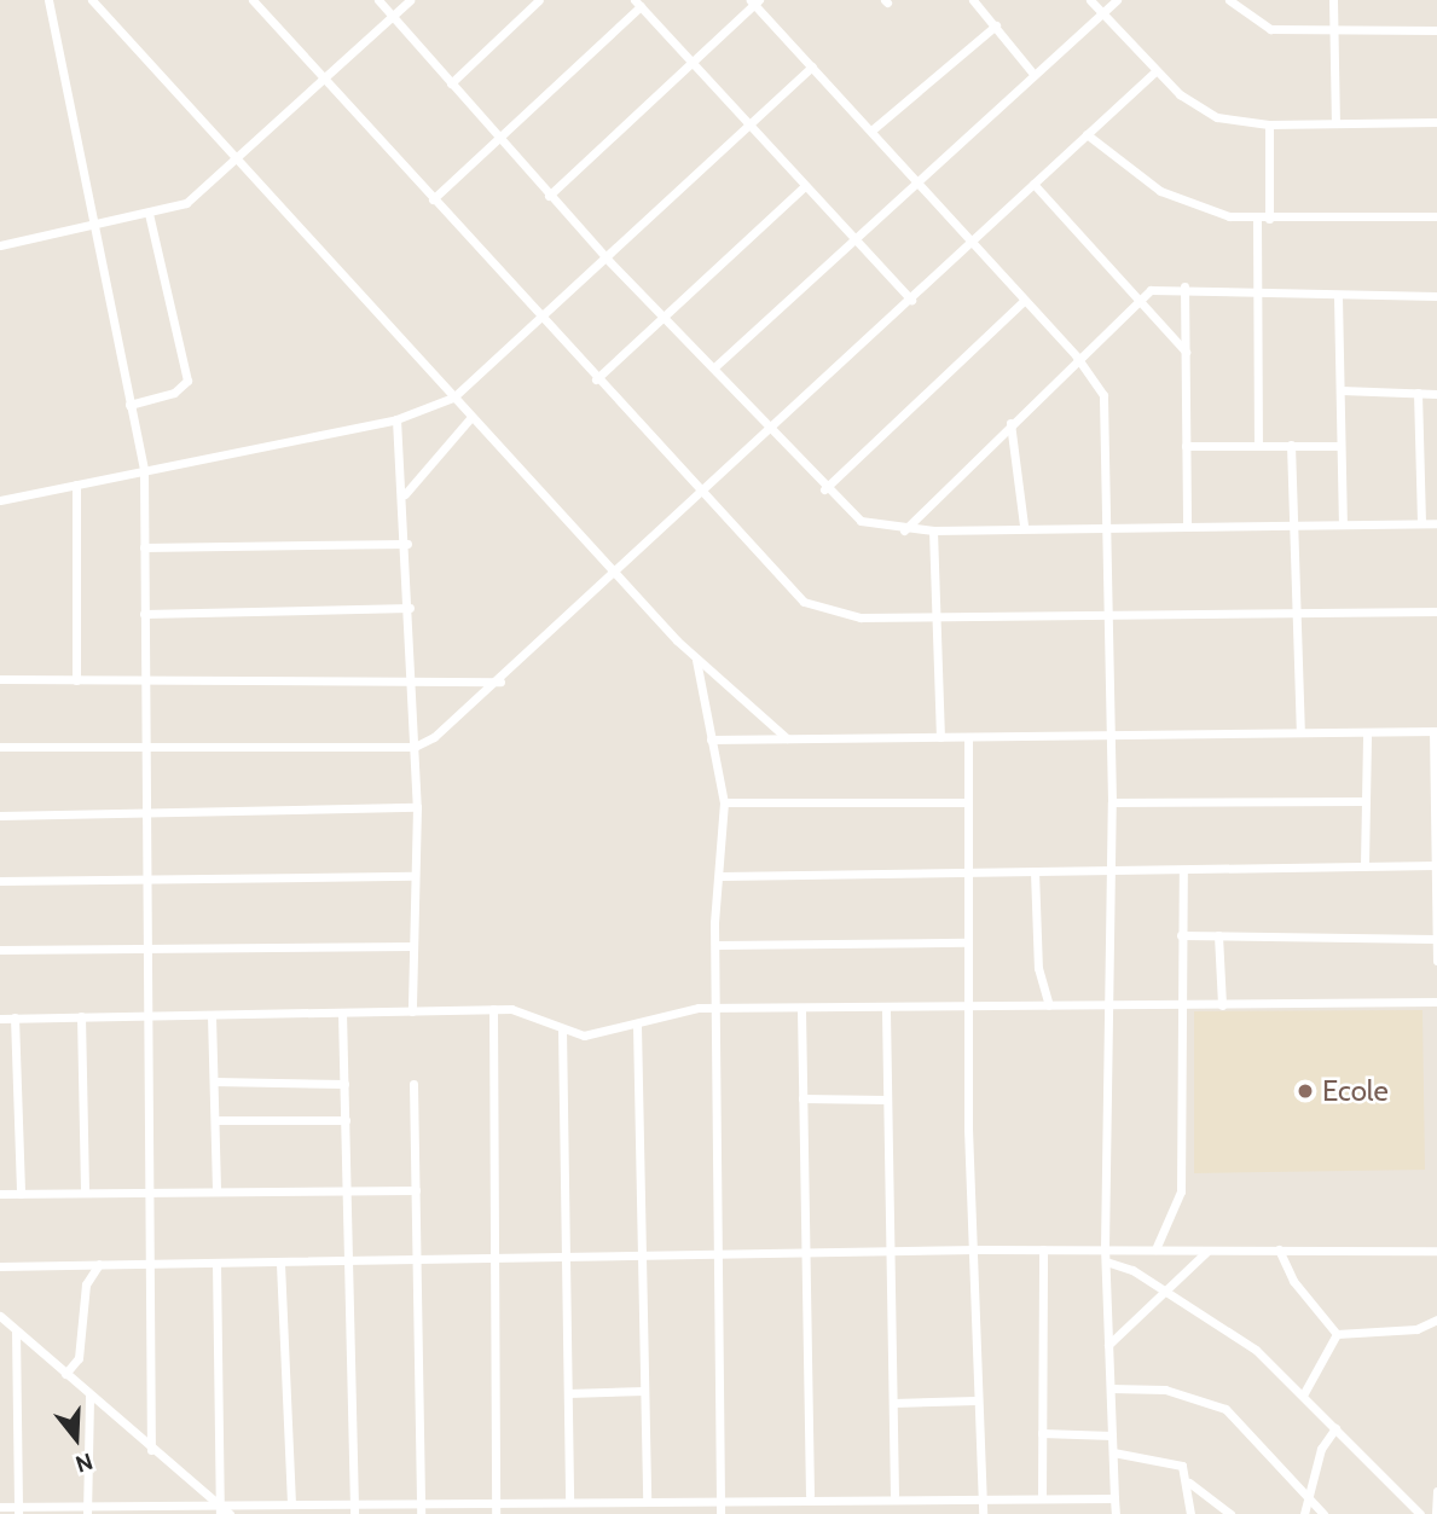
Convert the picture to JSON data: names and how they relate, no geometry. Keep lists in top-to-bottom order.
{
  "places": ["Ecole"],
  "north": "bottom"
}
